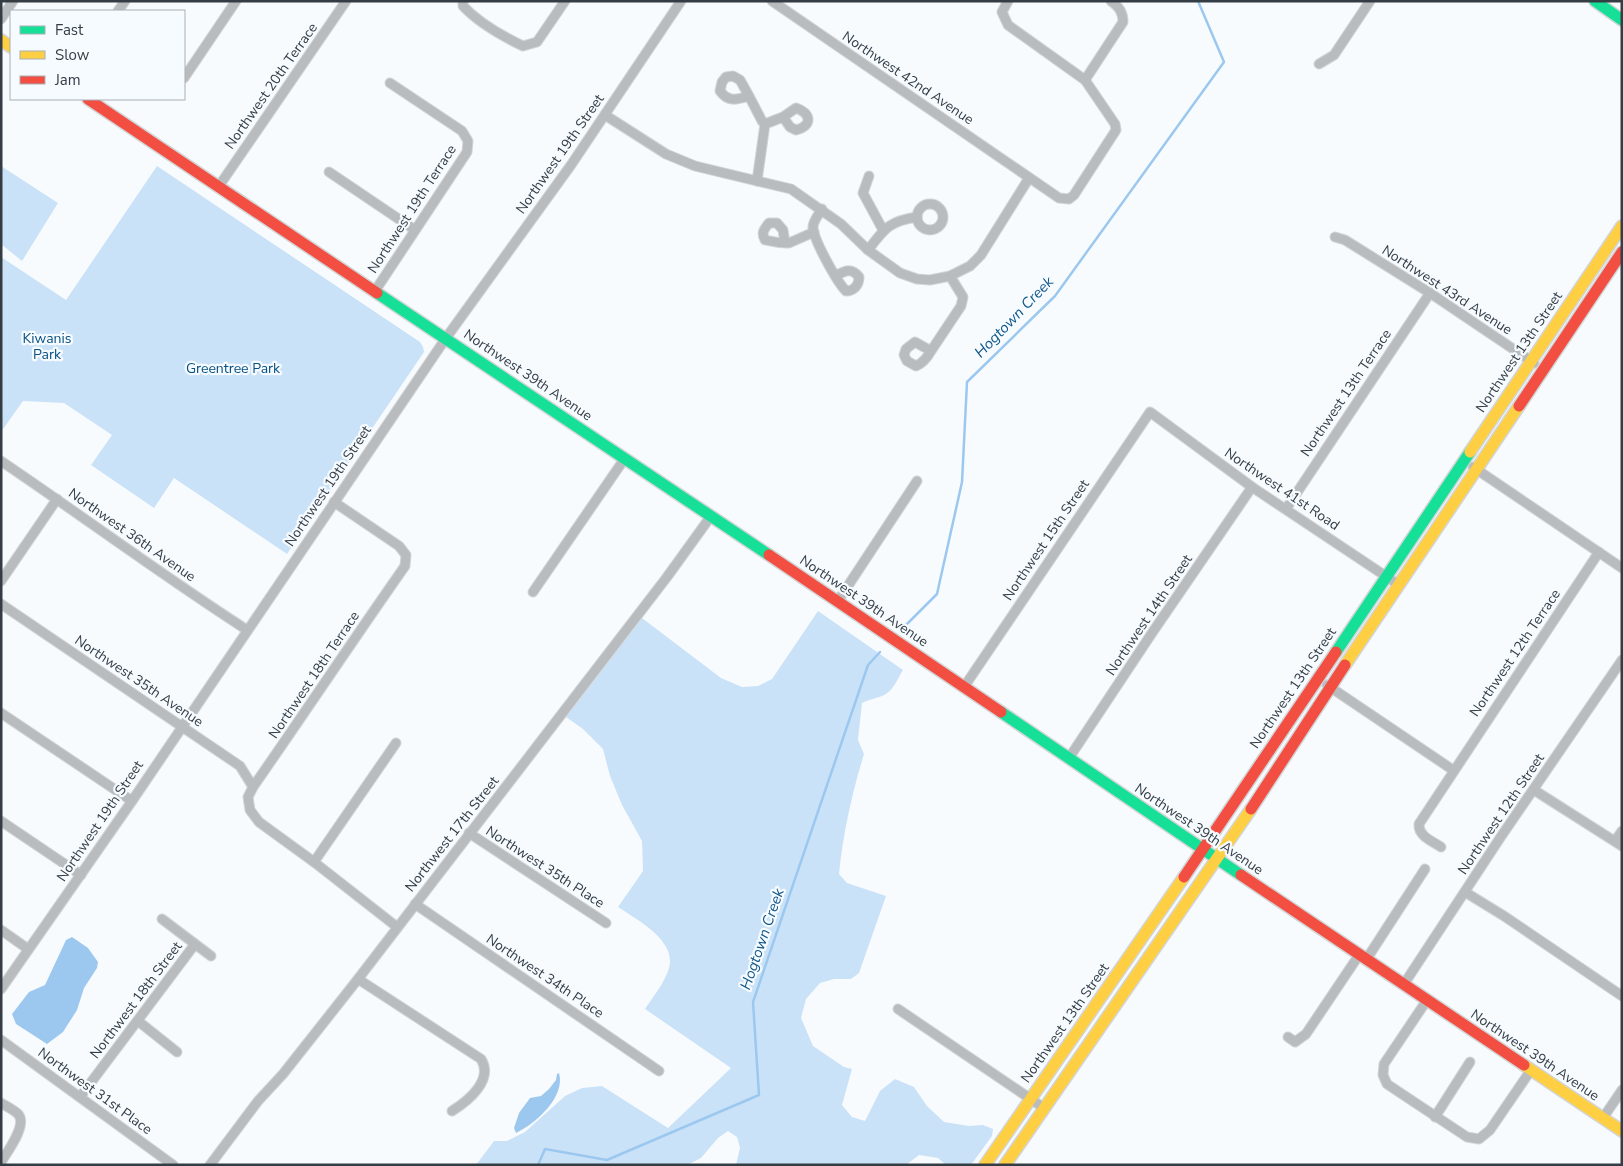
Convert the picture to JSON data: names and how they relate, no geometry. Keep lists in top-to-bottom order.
{
  "streets": {
    "main road": ["Northwest 13th Street", "Northwest 39th Avenue"],
    "street": [
      "Northwest 42nd Avenue",
      "Northwest 20th Terrace",
      "Northwest 19th Street",
      "Northwest 19th Terrace",
      "Northwest 43rd Avenue",
      "Northwest 13th Terrace",
      "Northwest 41st Road",
      "Northwest 36th Avenue",
      "Northwest 15th Street",
      "Northwest 14th Street",
      "Northwest 12th Terrace",
      "Northwest 18th Terrace",
      "Northwest 35th Avenue",
      "Northwest 12th Street",
      "Northwest 17th Street",
      "Northwest 35th Place",
      "Northwest 34th Place",
      "Northwest 18th Street",
      "Northwest 31st Place"
    ]
  },
  "crossings": [
    ["Northwest 20th Terrace", "Northwest 39th Avenue"],
    ["Northwest 19th Street", "Northwest 39th Avenue"],
    ["Northwest 19th Street", "Northwest 36th Avenue"],
    ["Northwest 19th Street", "Northwest 18th Terrace"],
    ["Northwest 19th Street", "Northwest 35th Avenue"],
    ["Northwest 19th Terrace", "Northwest 39th Avenue"],
    ["Northwest 43rd Avenue", "Northwest 13th Street"],
    ["Northwest 43rd Avenue", "Northwest 13th Terrace"],
    ["Northwest 13th Street", "Northwest 39th Avenue"],
    ["Northwest 13th Street", "Northwest 41st Road"],
    ["Northwest 39th Avenue", "Northwest 15th Street"],
    ["Northwest 39th Avenue", "Northwest 14th Street"],
    ["Northwest 39th Avenue", "Northwest 12th Street"],
    ["Northwest 39th Avenue", "Northwest 17th Street"],
    ["Northwest 13th Terrace", "Northwest 41st Road"],
    ["Northwest 41st Road", "Northwest 15th Street"],
    ["Northwest 41st Road", "Northwest 14th Street"],
    ["Northwest 18th Terrace", "Northwest 35th Avenue"],
    ["Northwest 17th Street", "Northwest 35th Place"],
    ["Northwest 17th Street", "Northwest 34th Place"],
    ["Northwest 18th Street", "Northwest 31st Place"]
  ],
  "water": ["Hogtown Creek"],
  "parks": ["Kiwanis Park", "Greentree Park"],
  "legend": ["Fast", "Slow", "Jam"]
}
